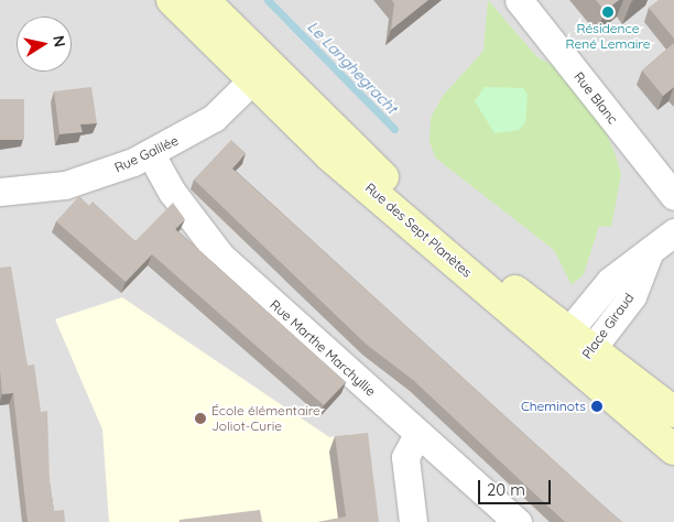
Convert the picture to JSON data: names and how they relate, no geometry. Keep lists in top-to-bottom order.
{
  "streets": {
    "street": [
      "Rue Blanc",
      "Rue Galilée",
      "Rue des Sept Planètes",
      "Place Giraud",
      "Rue Marthe Marchyllie"
    ]
  },
  "crossings": [
    ["Rue Galilée", "Rue des Sept Planètes"],
    ["Rue Galilée", "Rue Marthe Marchyllie"],
    ["Rue des Sept Planètes", "Place Giraud"]
  ],
  "water": ["Le Langhegracht"],
  "places": ["Résidence René Lemaire", "Cheminots", "École élémentaire Joliot-Curie"],
  "scale_bar": "20 m",
  "north": "right"
}
